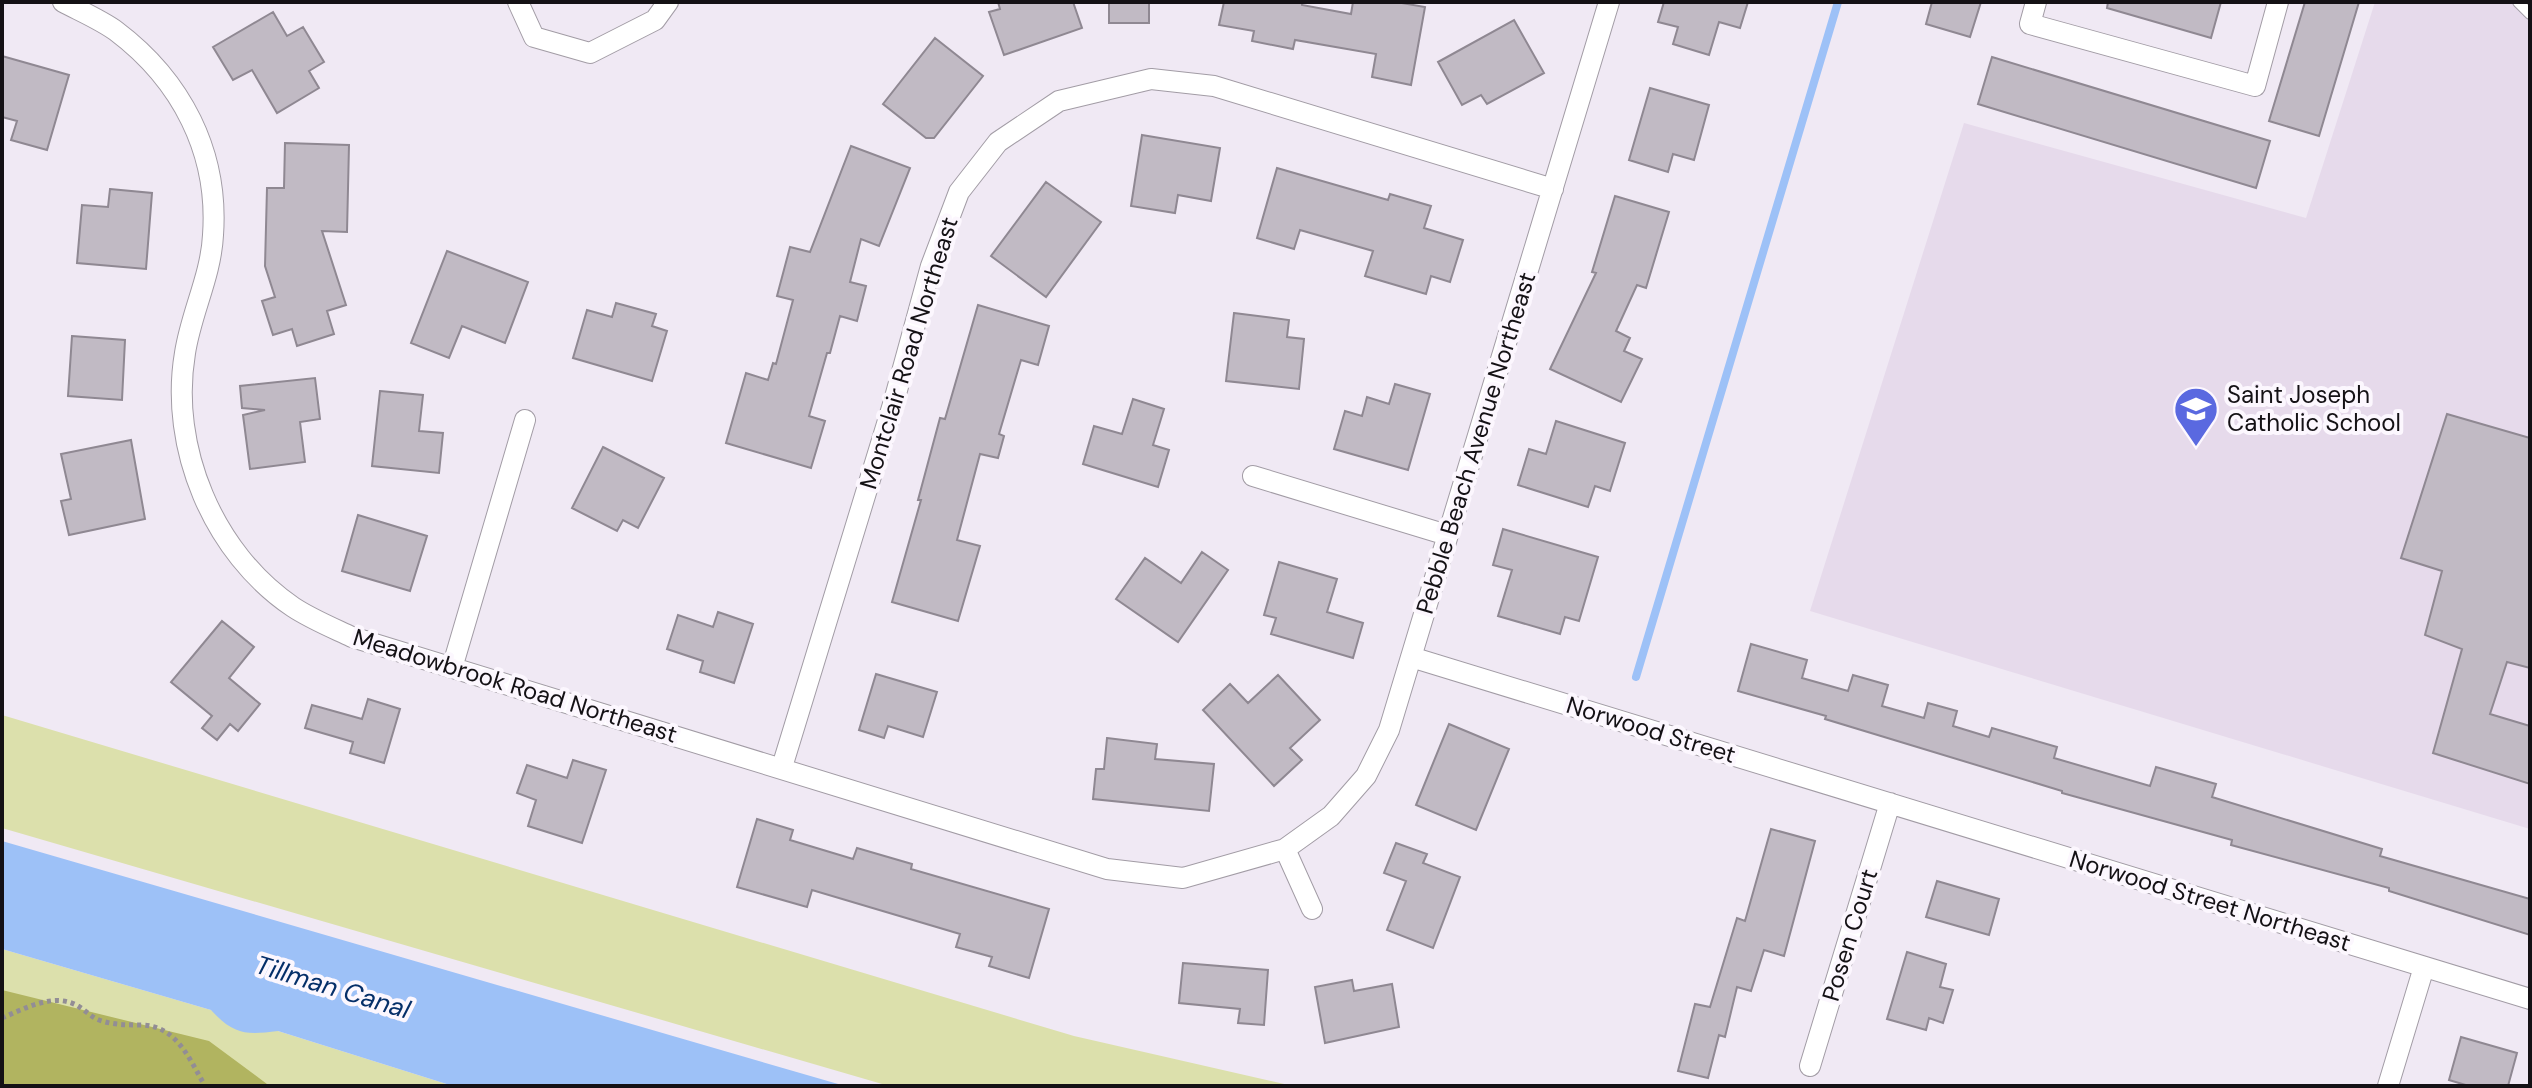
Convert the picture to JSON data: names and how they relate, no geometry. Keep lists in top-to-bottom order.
{
  "streets": {
    "street": [
      "Montclair Road Northeast",
      "Pebble Beach Avenue Northeast",
      "Meadowbrook Road Northeast",
      "Norwood Street",
      "Norwood Street Northeast",
      "Posen Court"
    ]
  },
  "crossings": [
    ["Montclair Road Northeast", "Pebble Beach Avenue Northeast"],
    ["Montclair Road Northeast", "Meadowbrook Road Northeast"],
    ["Pebble Beach Avenue Northeast", "Meadowbrook Road Northeast"],
    ["Pebble Beach Avenue Northeast", "Norwood Street"],
    ["Norwood Street", "Norwood Street Northeast"],
    ["Norwood Street", "Posen Court"],
    ["Norwood Street Northeast", "Posen Court"]
  ],
  "water": ["Tillman Canal"],
  "places": {
    "school or university": ["Saint Joseph Catholic School"]
  }
}
